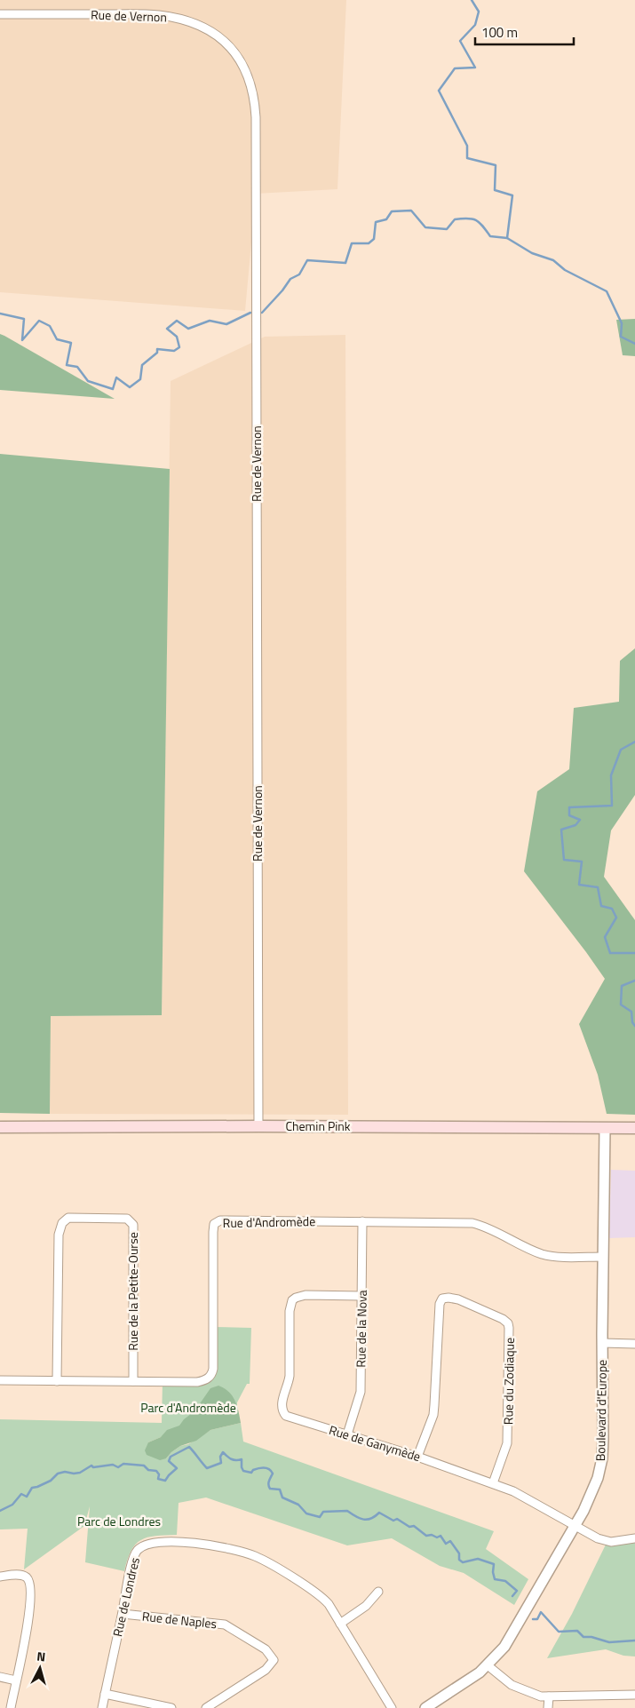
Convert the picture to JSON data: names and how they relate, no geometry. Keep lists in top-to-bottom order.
{
  "streets": {
    "main road": ["Chemin Pink"],
    "street": [
      "Rue de Vernon",
      "Rue d'Andromède",
      "Rue de la Petite-Ourse",
      "Rue de la Nova",
      "Rue du Zodiaque",
      "Boulevard d'Europe",
      "Rue de Ganymède",
      "Rue de Londres",
      "Rue de Naples"
    ]
  },
  "crossings": [
    ["Rue de Vernon", "Chemin Pink"],
    ["Chemin Pink", "Boulevard d'Europe"],
    ["Rue d'Andromède", "Rue de la Petite-Ourse"],
    ["Rue d'Andromède", "Rue de la Nova"],
    ["Rue d'Andromède", "Boulevard d'Europe"],
    ["Rue de la Nova", "Rue de Ganymède"],
    ["Rue du Zodiaque", "Rue de Ganymède"],
    ["Boulevard d'Europe", "Rue de Ganymède"],
    ["Rue de Londres", "Rue de Naples"]
  ],
  "parks": ["Parc d'Andromède", "Parc de Londres"],
  "scale_bar": "100 m",
  "north": "top"
}
